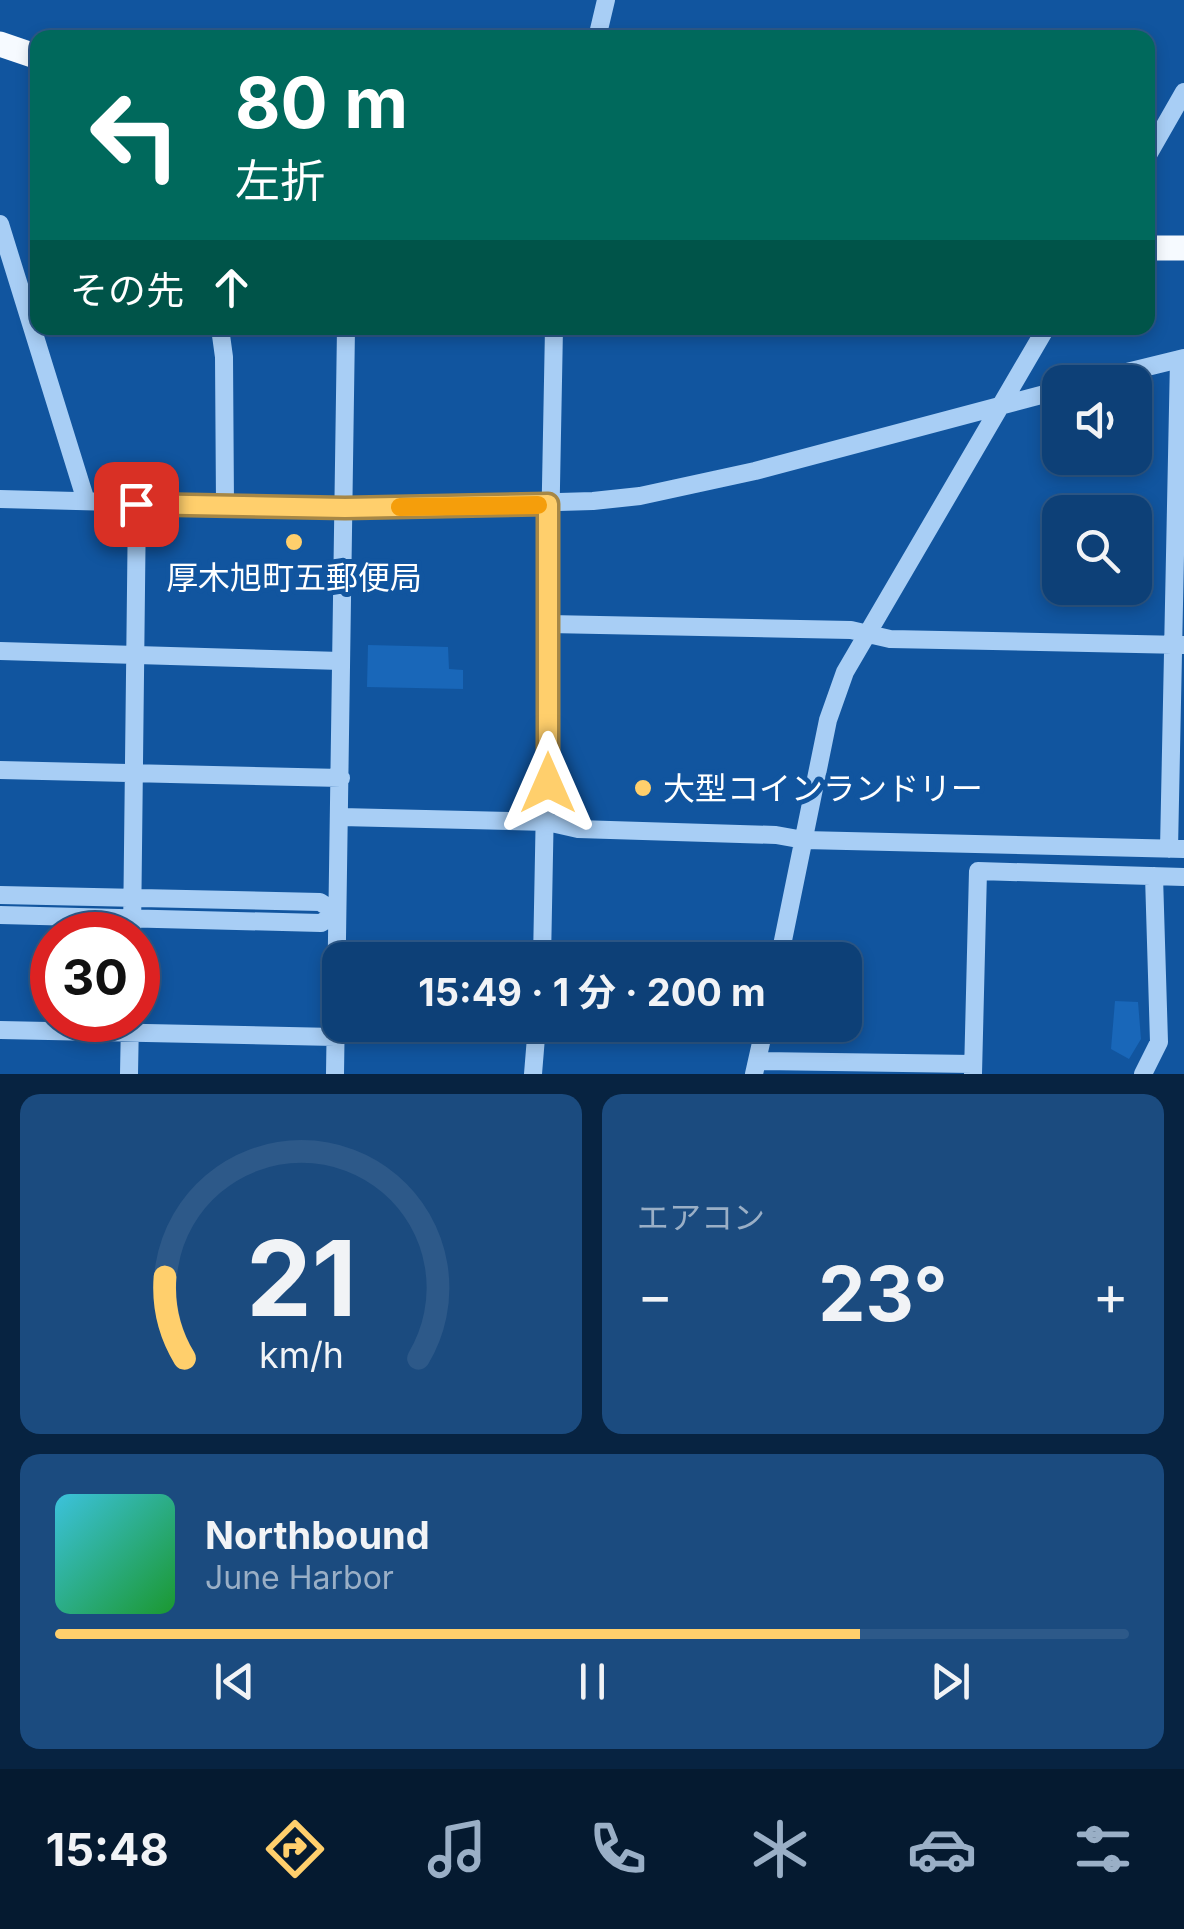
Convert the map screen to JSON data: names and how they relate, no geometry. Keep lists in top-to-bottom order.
{
  "places": ["厚木旭町五郵便局", "大型コインランドリー"],
  "page": {
    "turn": ["80 m", "左折"],
    "then": "その先",
    "limit": "30",
    "trip": "15:49 · 1 分 · 200 m",
    "tile": "エアコン",
    "heat": ["−", "23°", "+"],
    "song": ["Northbound", "June Harbor"],
    "tabs": "15:48",
    "gauge": ["21", "km/h"]
  }
}
